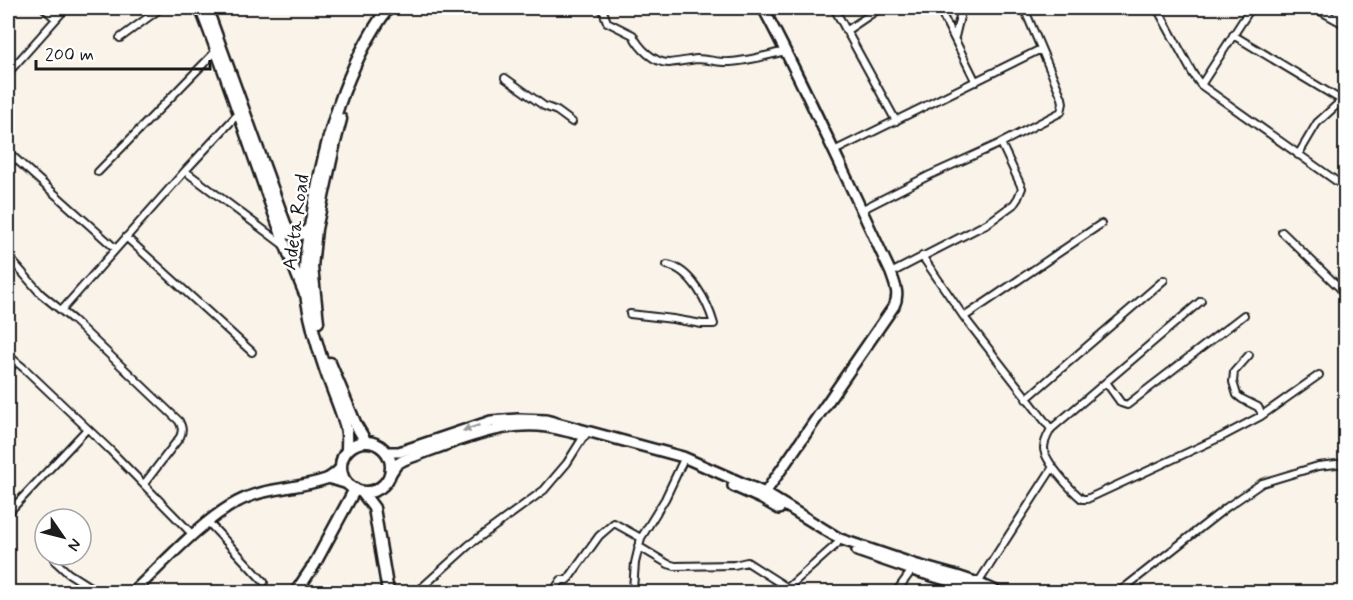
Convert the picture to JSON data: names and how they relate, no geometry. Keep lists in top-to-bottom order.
{
  "streets": {
    "main road": ["Adeta Road"]
  },
  "scale_bar": "200 m",
  "north": "bottom right"
}
